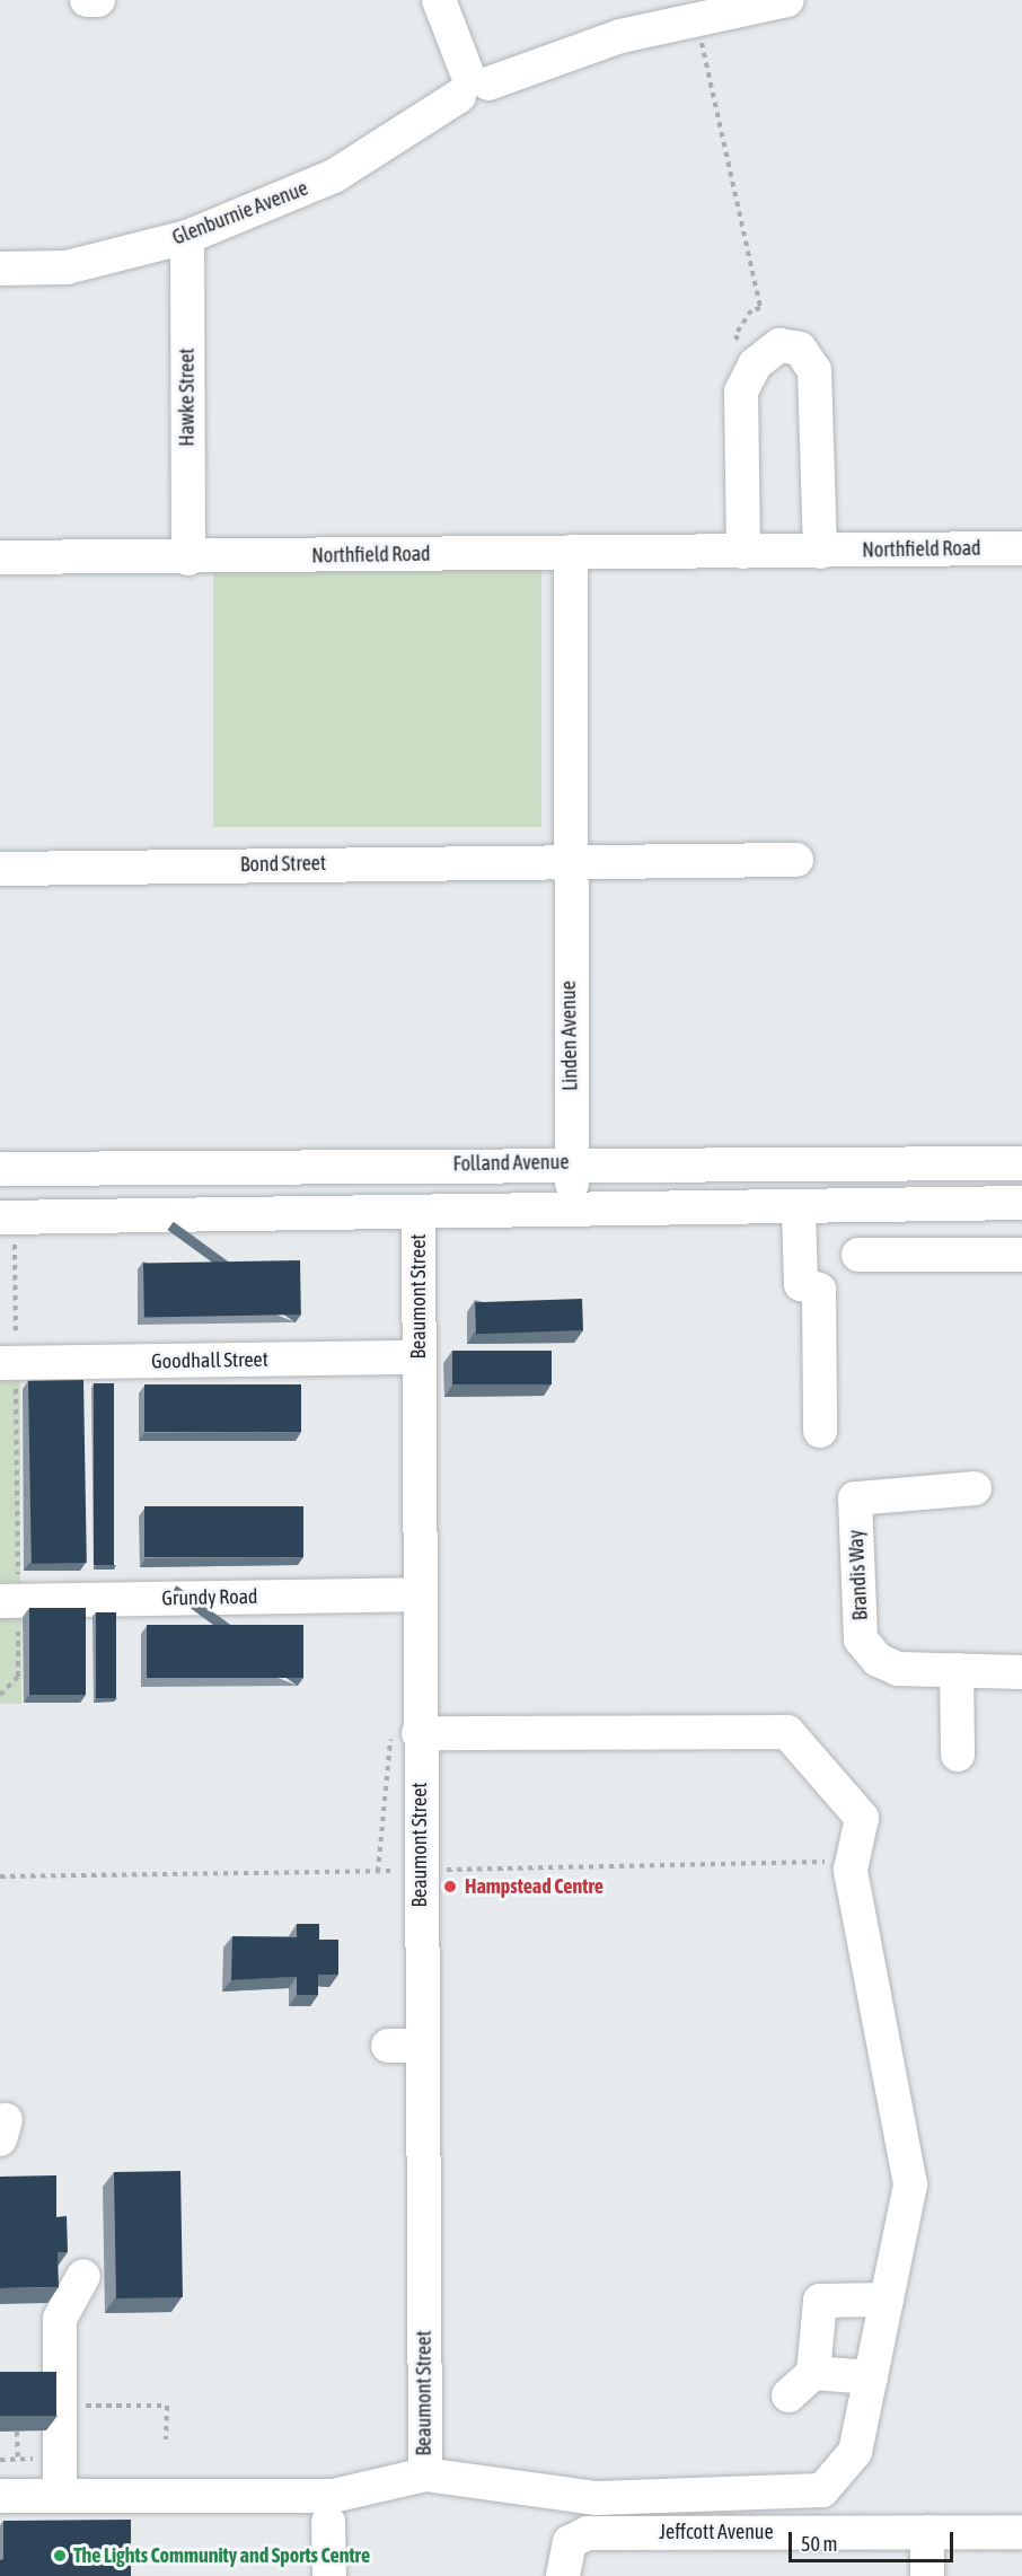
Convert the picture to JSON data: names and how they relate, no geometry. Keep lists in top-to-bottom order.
{
  "streets": {
    "street": [
      "Glenburnie Avenue",
      "Hawke Street",
      "Northfield Road",
      "Bond Street",
      "Linden Avenue",
      "Folland Avenue",
      "Beaumont Street",
      "Goodhall Street",
      "Brandis Way",
      "Grundy Road",
      "Jeffcott Avenue"
    ]
  },
  "crossings": [
    ["Glenburnie Avenue", "Hawke Street"],
    ["Hawke Street", "Northfield Road"],
    ["Northfield Road", "Linden Avenue"],
    ["Bond Street", "Linden Avenue"],
    ["Linden Avenue", "Folland Avenue"],
    ["Beaumont Street", "Goodhall Street"],
    ["Beaumont Street", "Grundy Road"]
  ],
  "places": ["Hampstead Centre", "The Lights Community and Sports Centre"],
  "scale_bar": "50 m"
}
